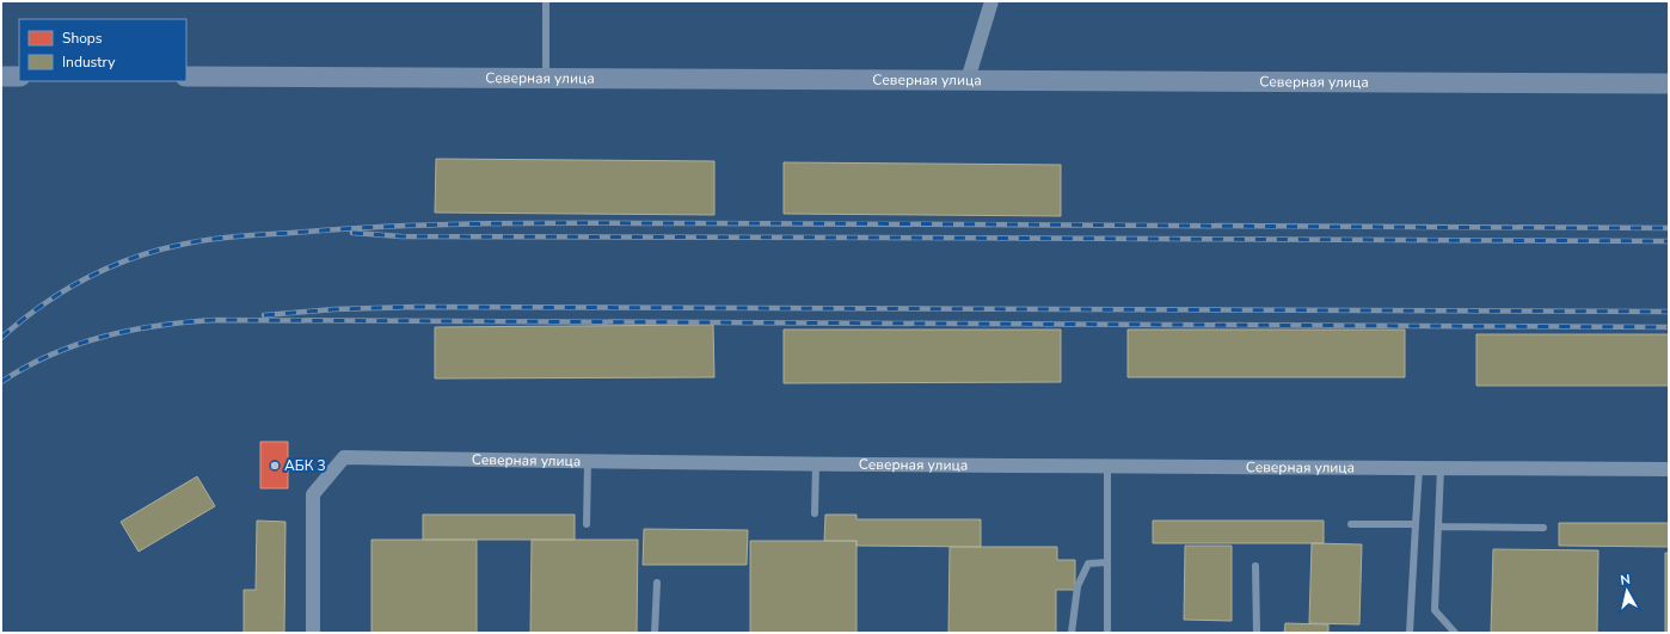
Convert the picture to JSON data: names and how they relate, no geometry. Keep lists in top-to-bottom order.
{
  "streets": {
    "main road": ["Северная улица"]
  },
  "places": ["АБК 3"],
  "legend": ["Shops", "Industry"],
  "north": "top"
}
